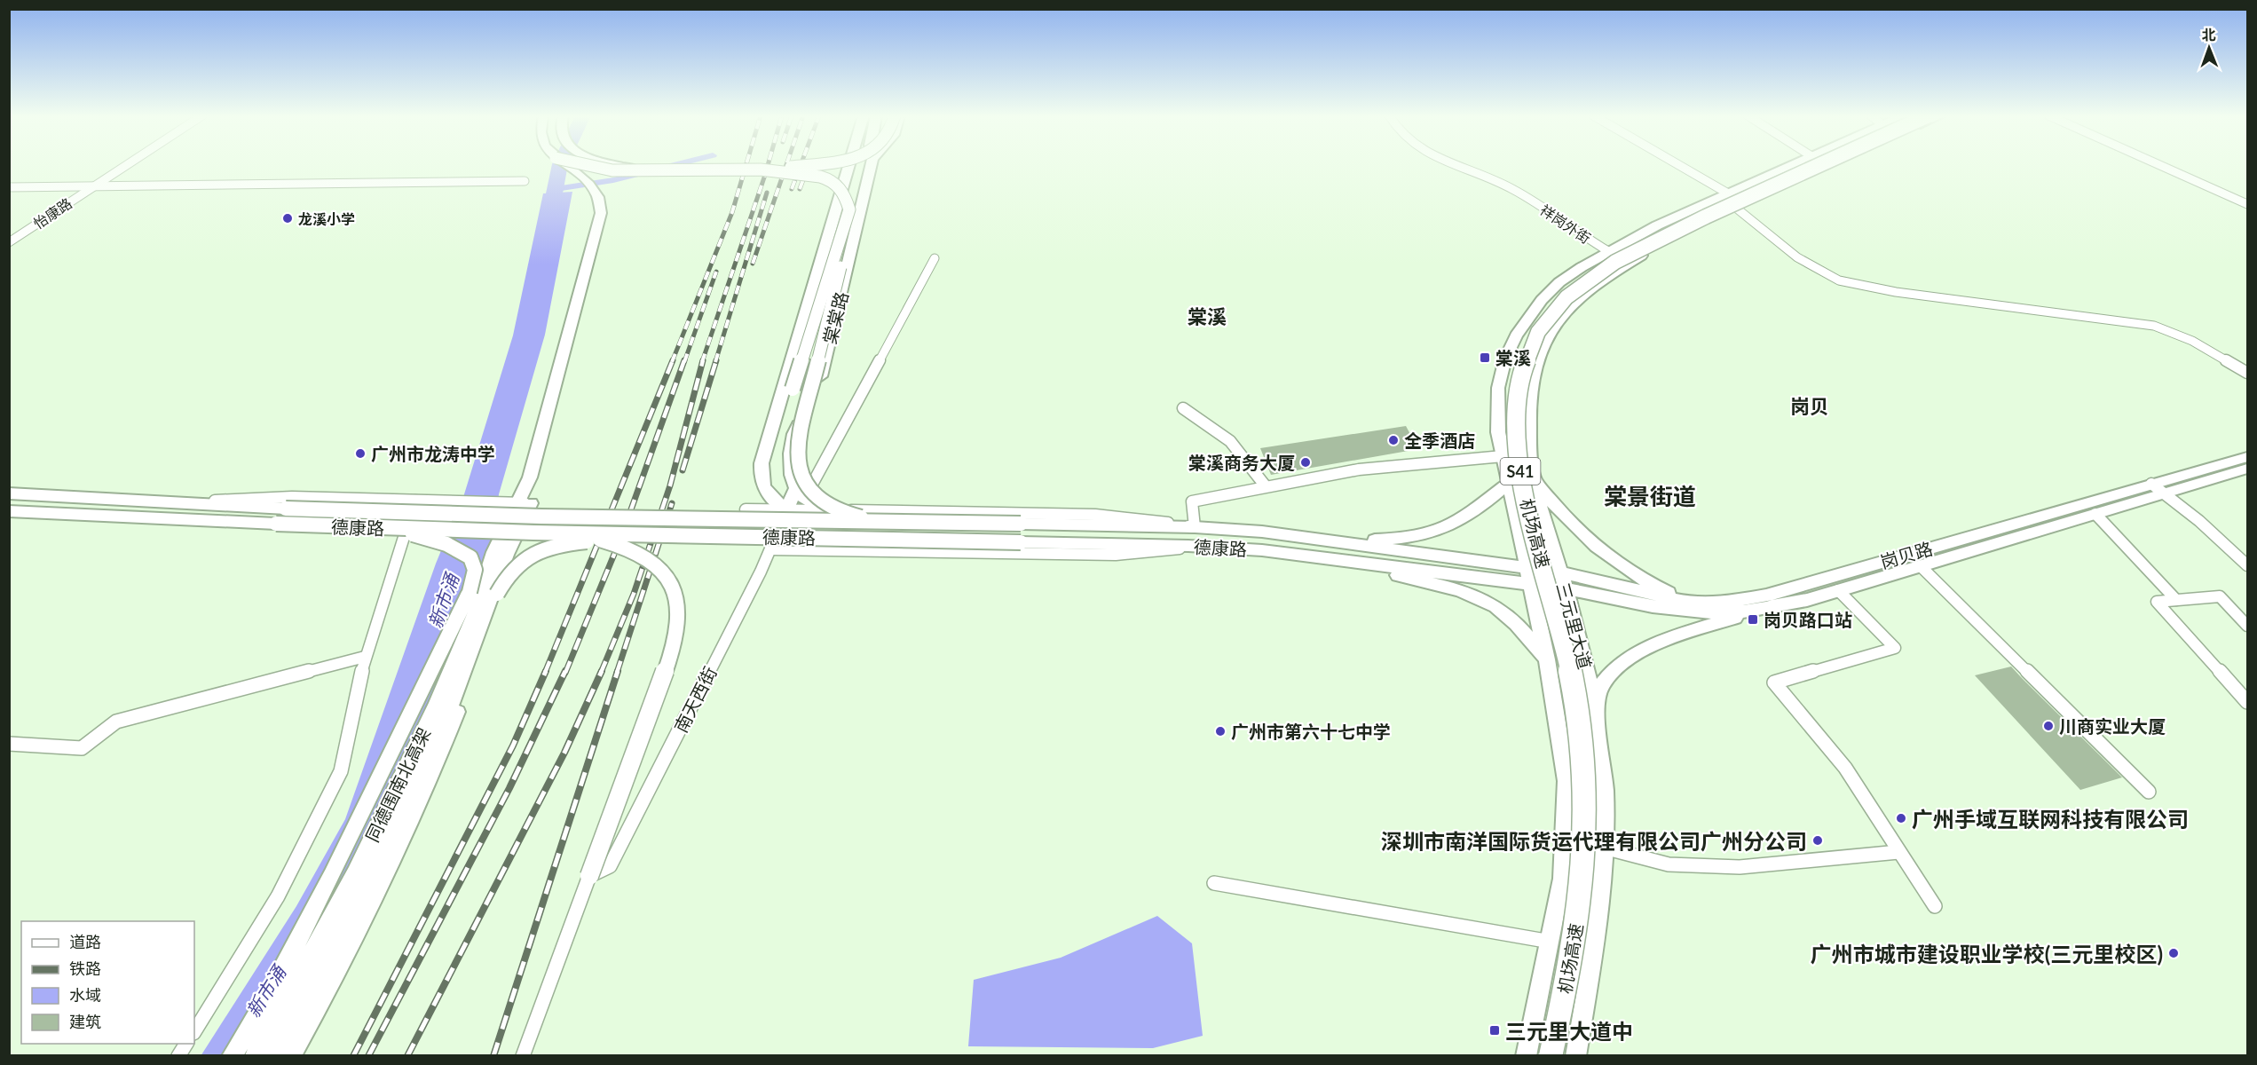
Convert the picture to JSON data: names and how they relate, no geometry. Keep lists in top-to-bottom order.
{
  "streets": {
    "highway": ["S41", "机场高速"],
    "main road": [
      "棠棠路",
      "德康路",
      "岗贝路",
      "三元里大道",
      "同德围南北高架"
    ],
    "street": ["怡康路", "祥岗外街", "南天西街"]
  },
  "crossings": [
    ["祥岗外街", "三元里大道"],
    ["棠棠路", "南天西街"],
    ["德康路", "岗贝路"],
    ["德康路", "三元里大道"],
    ["岗贝路", "三元里大道"]
  ],
  "districts": ["棠溪", "岗贝", "棠景街道"],
  "water": ["新市涌"],
  "places": {
    "other": [
      "龙溪小学",
      "全季酒店",
      "广州市龙涛中学",
      "棠溪商务大厦",
      "川商实业大厦",
      "广州市第六十七中学",
      "广州手域互联网科技有限公司",
      "深圳市南洋国际货运代理有限公司广州分公司",
      "广州市城市建设职业学校(三元里校区)"
    ],
    "transit": ["棠溪", "岗贝路口站", "三元里大道中"]
  },
  "legend": [
    "道路",
    "铁路",
    "水域",
    "建筑"
  ],
  "north": "top"
}
